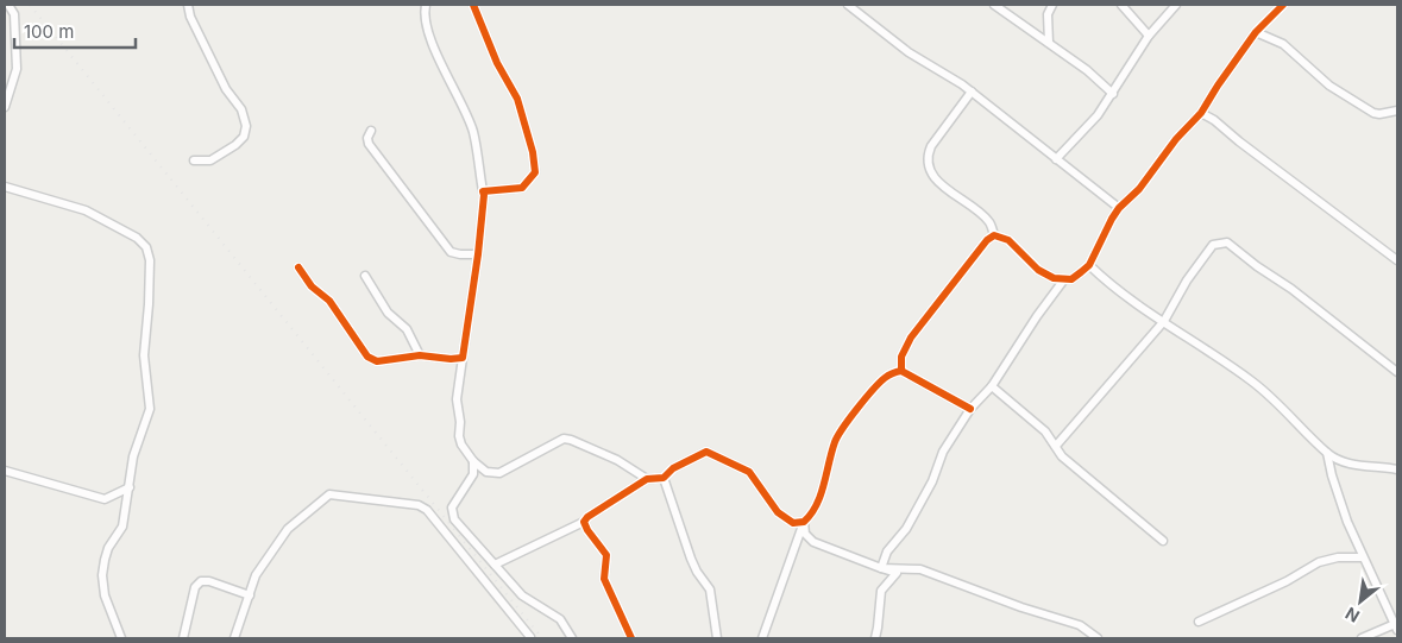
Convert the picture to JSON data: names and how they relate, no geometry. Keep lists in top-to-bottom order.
{
  "scale_bar": "100 m",
  "north": "bottom left"
}
